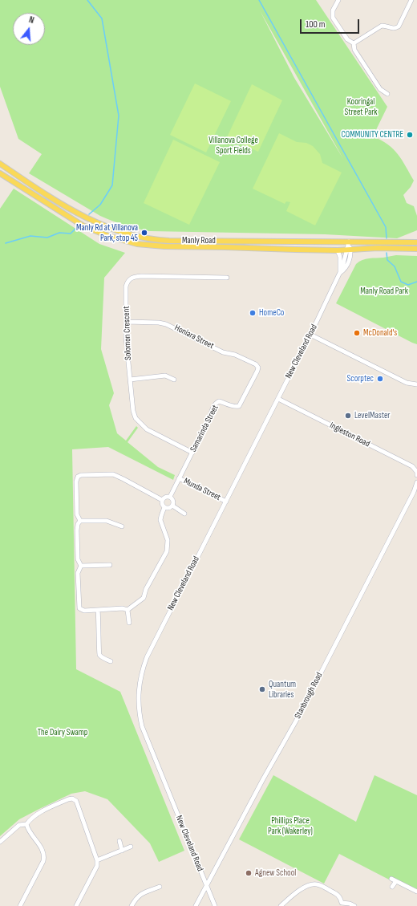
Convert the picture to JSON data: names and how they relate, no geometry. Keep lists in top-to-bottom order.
{
  "streets": {
    "main road": ["Manly Road"],
    "street": [
      "Solomon Crescent",
      "Honiara Street",
      "New Cleveland Road",
      "Samarinda Street",
      "Ingleston Road",
      "Munda Street",
      "Stanbrough Road"
    ]
  },
  "crossings": [
    ["Manly Road", "New Cleveland Road"],
    ["Solomon Crescent", "Honiara Street"],
    ["Solomon Crescent", "Samarinda Street"],
    ["Honiara Street", "Samarinda Street"],
    ["New Cleveland Road", "Ingleston Road"],
    ["New Cleveland Road", "Munda Street"],
    ["New Cleveland Road", "Stanbrough Road"],
    ["Samarinda Street", "Munda Street"]
  ],
  "parks": [
    "Kooringal Street Park",
    "Villanova College Sport Fields",
    "Manly Road Park",
    "The Dairy Swamp",
    "Phillips Place Park (Wakerley)"
  ],
  "places": [
    "COMMUNITY CENTRE",
    "Manly Rd at Villanova Park, stop 45",
    "HomeCo",
    "McDonald's",
    "Scorptec",
    "LevelMaster",
    "Quantum Libraries",
    "Agnew School"
  ],
  "scale_bar": "100 m",
  "north": "top"
}
